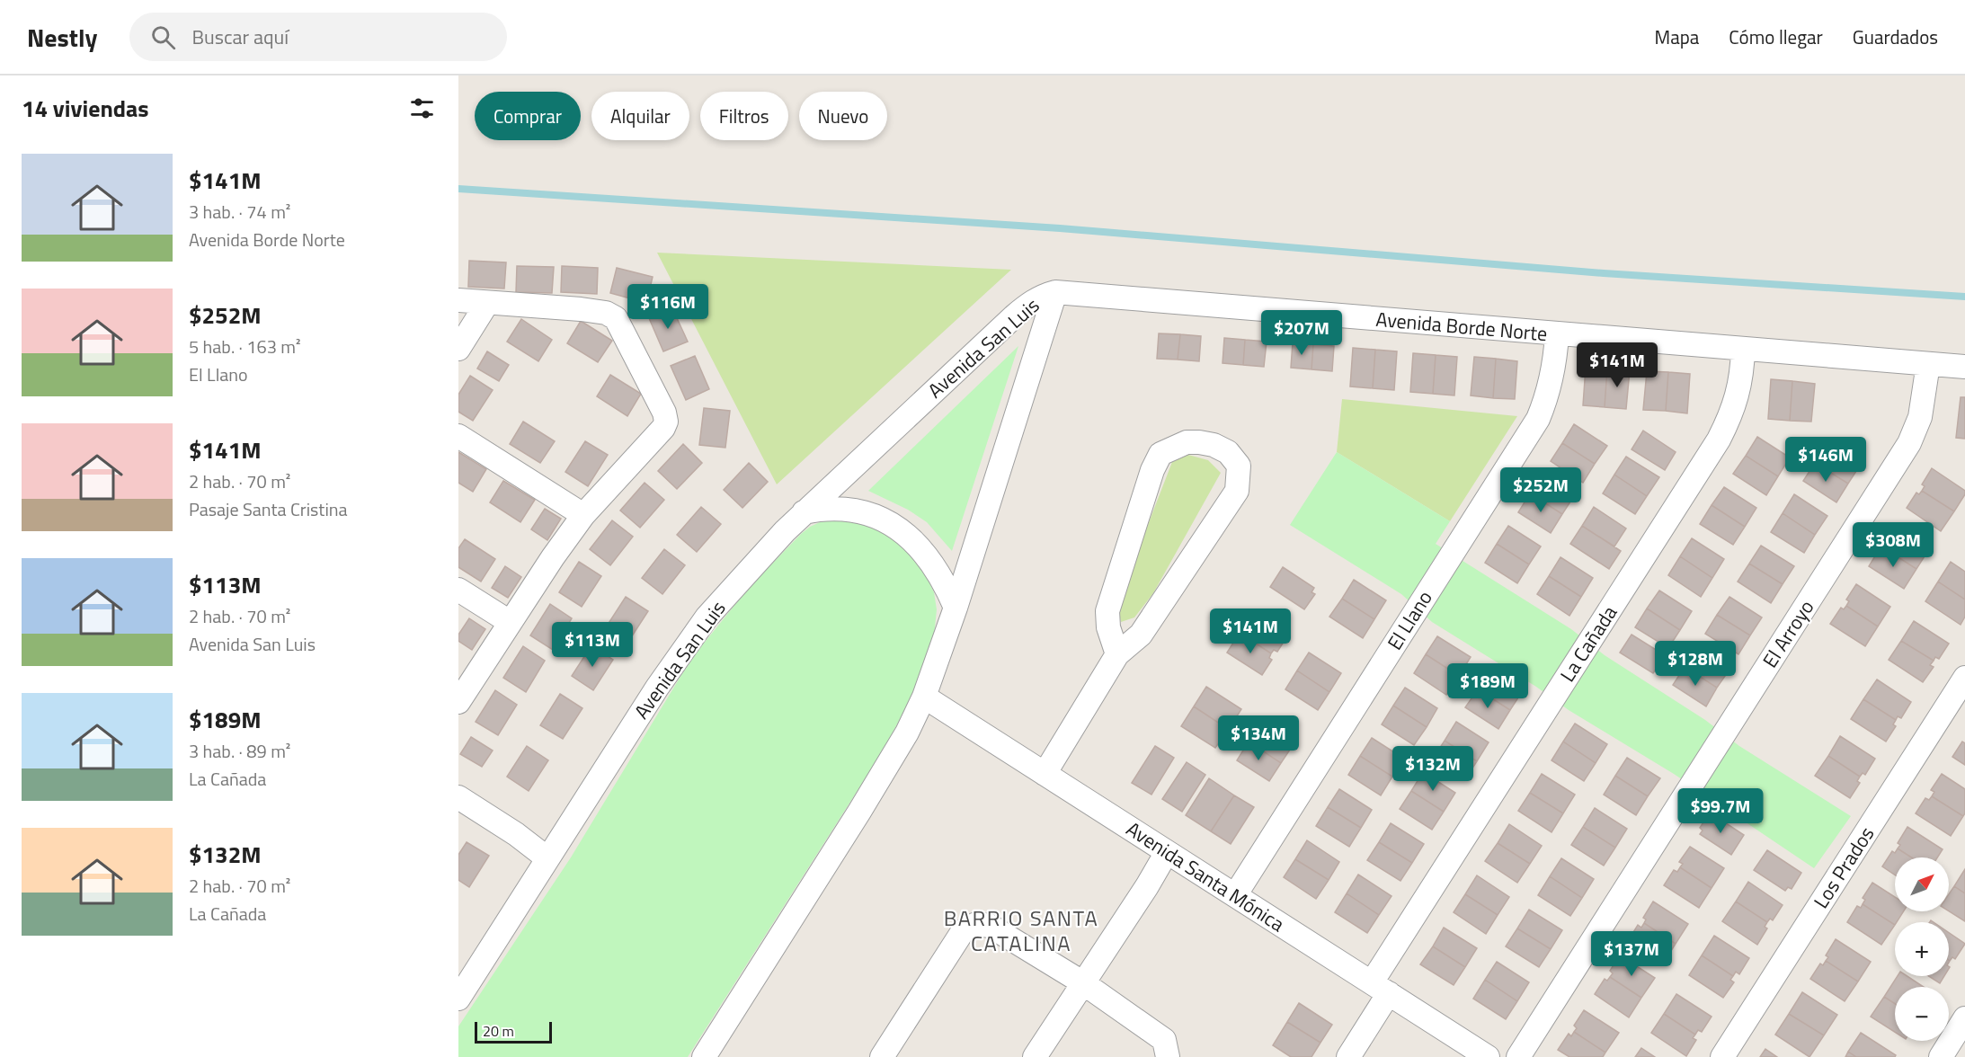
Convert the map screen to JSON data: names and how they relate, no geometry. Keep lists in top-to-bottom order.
{
  "streets": {
    "street": [
      "Avenida Borde Norte",
      "Avenida San Luis",
      "El Llano",
      "El Arroyo",
      "La Cañada",
      "Los Prados",
      "Avenida Santa Mónica"
    ]
  },
  "crossings": [
    ["Avenida Borde Norte", "Avenida San Luis"],
    ["Avenida Borde Norte", "El Llano"],
    ["Avenida Borde Norte", "El Arroyo"],
    ["Avenida Borde Norte", "La Cañada"],
    ["Avenida San Luis", "Avenida Santa Mónica"],
    ["El Llano", "Avenida Santa Mónica"],
    ["La Cañada", "Avenida Santa Mónica"]
  ],
  "districts": ["BARRIO SANTA CATALINA"],
  "scale_bar": "20 m",
  "north": "top right",
  "page": {
    "header": "Nestly",
    "search": "Buscar aquí",
    "nav": ["Mapa", "Cómo llegar", "Guardados"],
    "heading": "14 viviendas",
    "chip": [
      "Comprar",
      "Alquilar",
      "Filtros",
      "Nuevo"
    ],
    "list": [
      {
        "name": "$141M",
        "note": "3 hab. · 74 m² · Avenida Borde Norte"
      },
      {
        "name": "$252M",
        "note": "5 hab. · 163 m² · El Llano"
      },
      {
        "name": "$141M",
        "note": "2 hab. · 70 m² · Pasaje Santa Cristina"
      },
      {
        "name": "$113M",
        "note": "2 hab. · 70 m² · Avenida San Luis"
      },
      {
        "name": "$189M",
        "note": "3 hab. · 89 m² · La Cañada"
      },
      {
        "name": "$132M",
        "note": "2 hab. · 70 m² · La Cañada"
      }
    ],
    "price": [
      "$116M",
      "$207M",
      "$141M",
      "$146M",
      "$252M",
      "$308M",
      "$141M",
      "$113M",
      "$128M",
      "$189M",
      "$134M",
      "$132M",
      "$99.7M",
      "$137M"
    ],
    "map_buttons": ["+", "−"],
    "scale": "20 m"
  }
}
